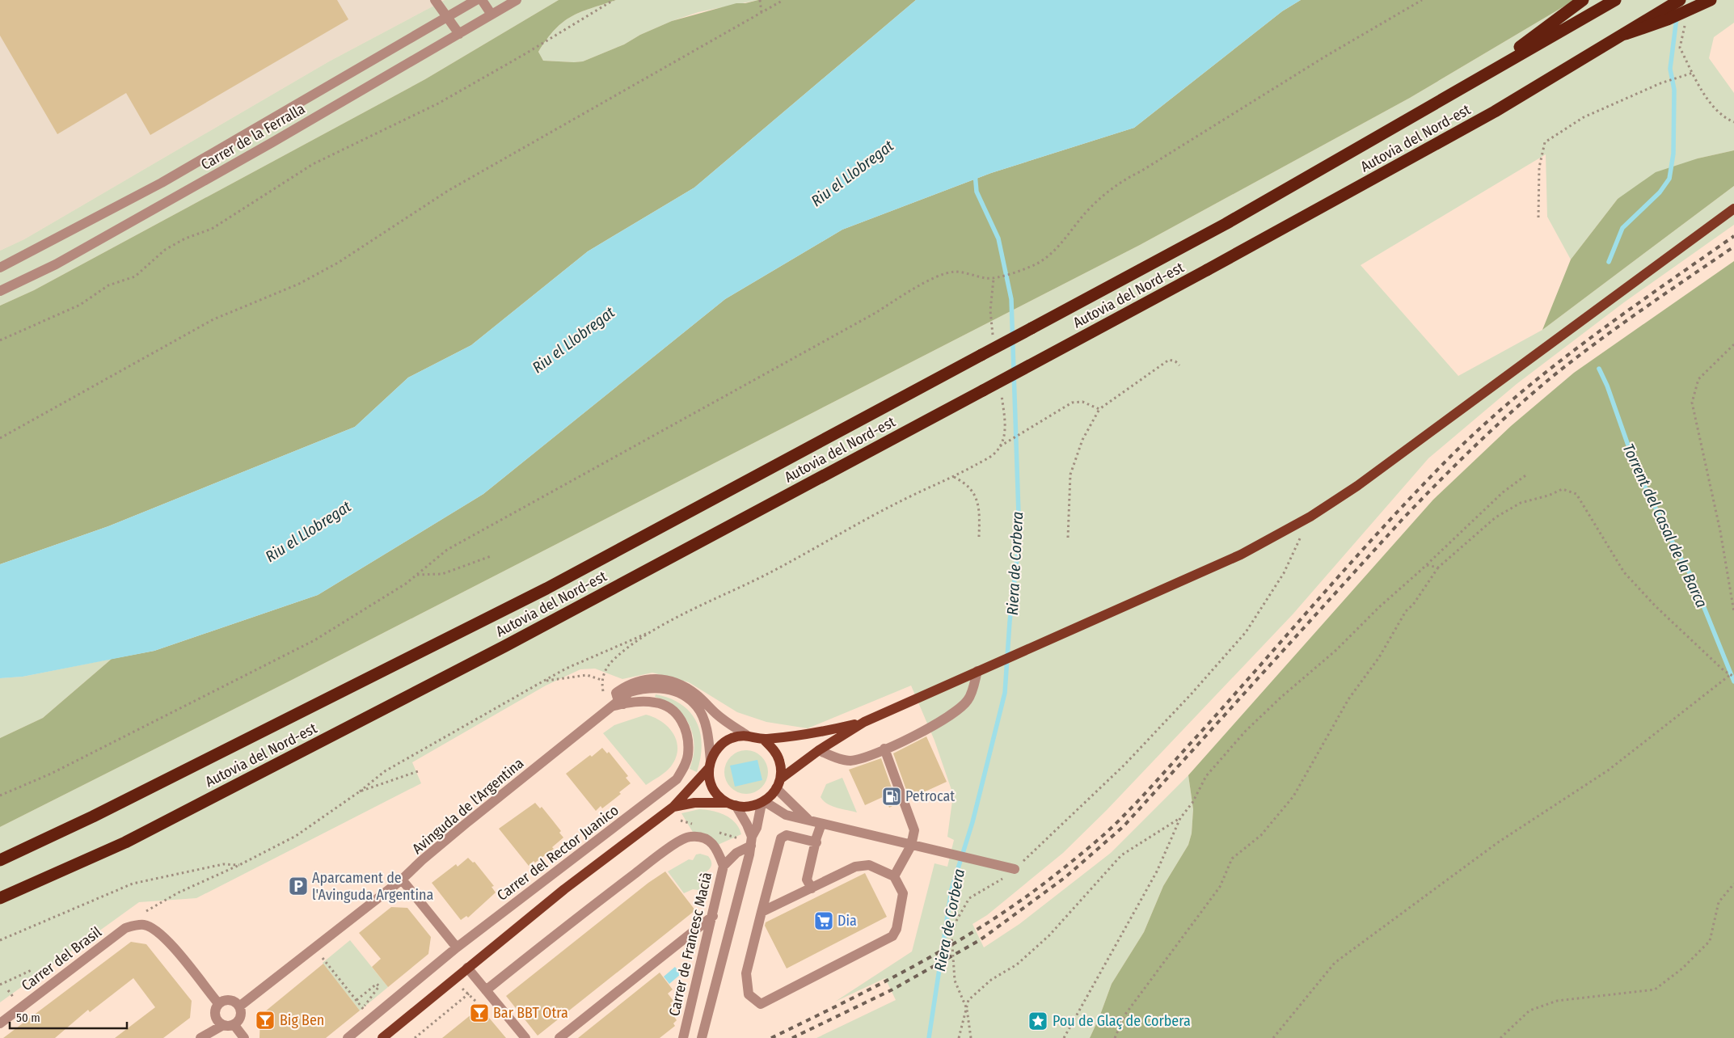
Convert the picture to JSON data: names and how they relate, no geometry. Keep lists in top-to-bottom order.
{
  "streets": {
    "highway": ["Autovia del Nord-est"],
    "street": [
      "Carrer de la Ferralla",
      "Avinguda de l'Argentina",
      "Carrer del Rector Juanico",
      "Carrer de Francesc Macià",
      "Carrer del Brasil"
    ]
  },
  "crossings": [
    ["Avinguda de l'Argentina", "Carrer del Rector Juanico"],
    ["Avinguda de l'Argentina", "Carrer del Brasil"]
  ],
  "water": ["Riu el Llobregat", "Torrent del Casal de la Barca", "Riera de Corbera"],
  "places": {
    "fuel station": ["Petrocat"],
    "parking": ["Aparcament de l'Avinguda Argentina"],
    "supermarket": ["Dia"],
    "bar": ["Bar BBT Otra", "Big Ben"],
    "place": ["Pou de Glaç de Corbera"]
  },
  "scale_bar": "50 m"
}
